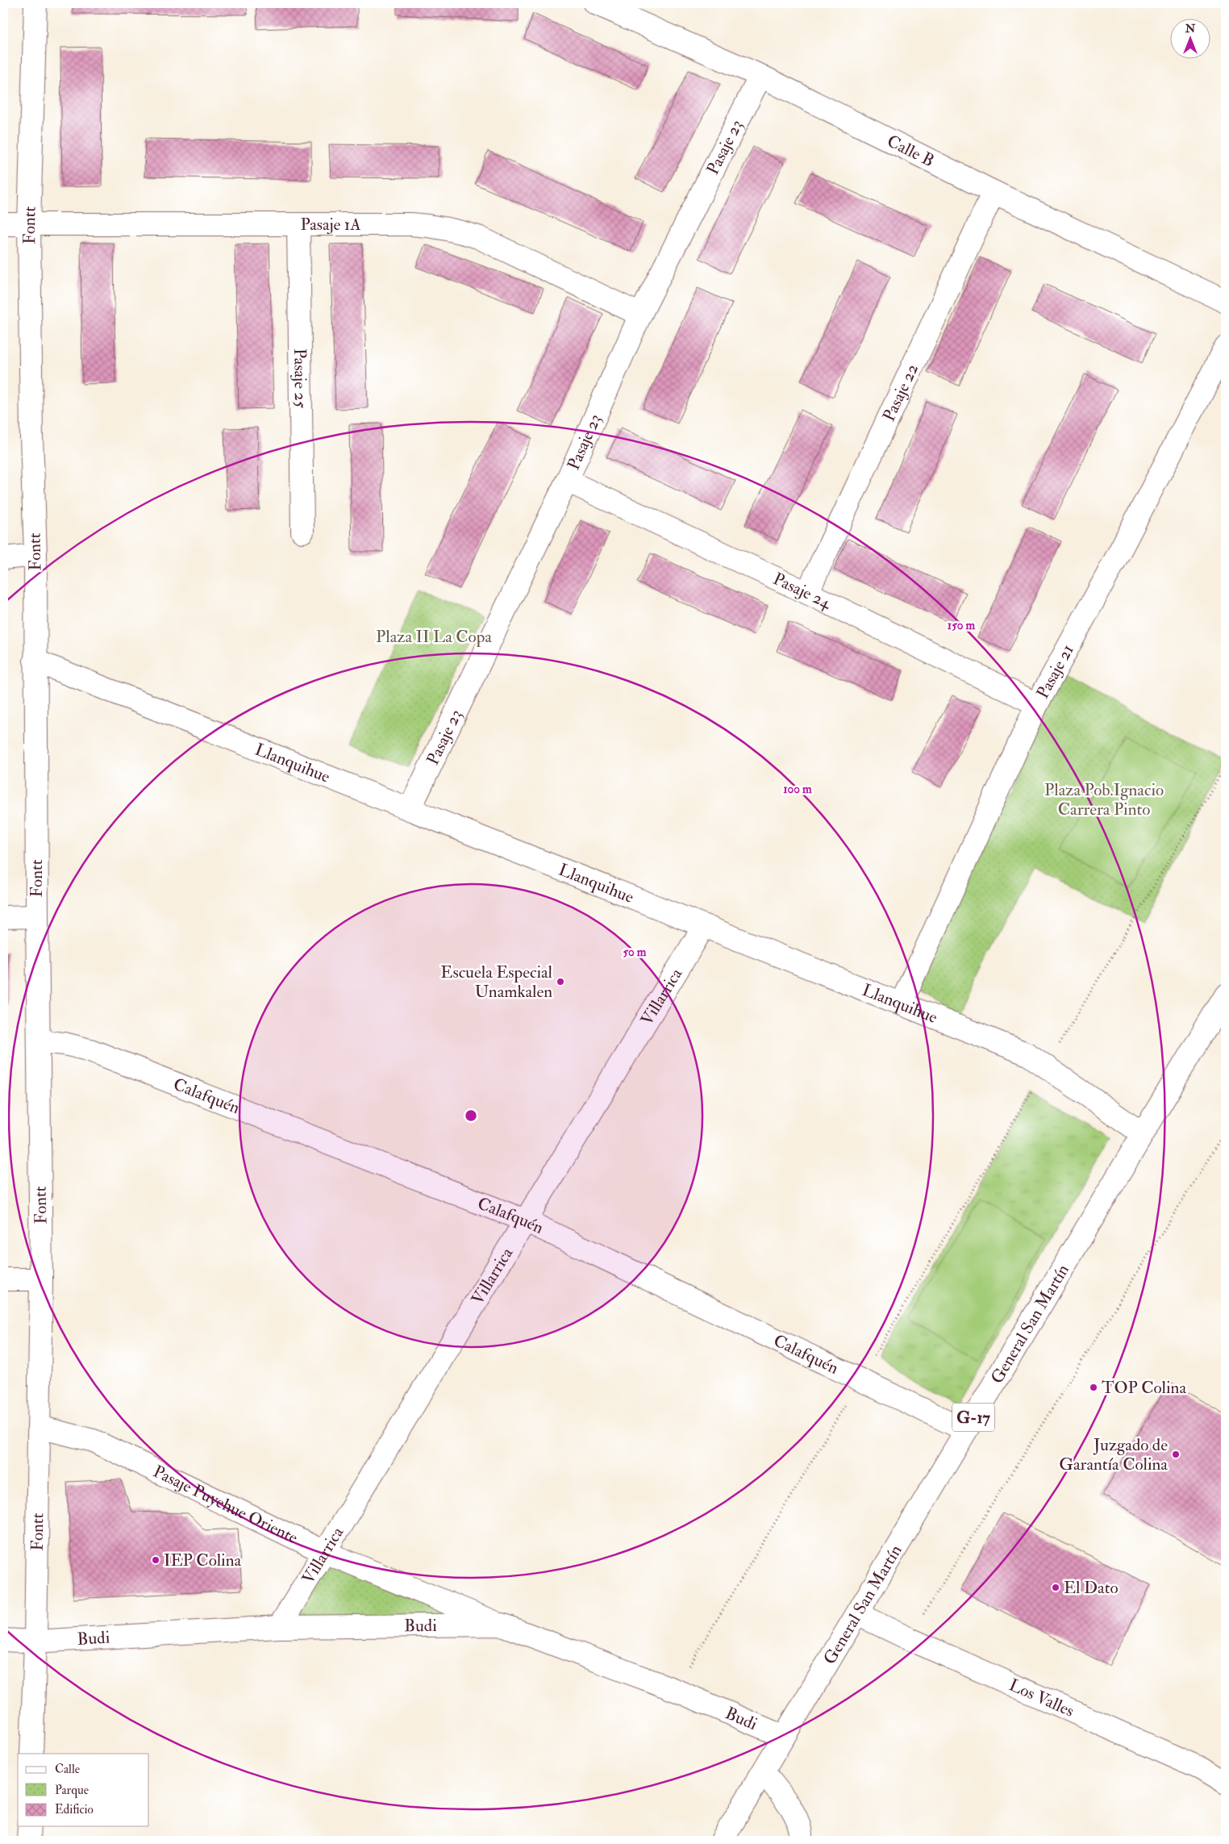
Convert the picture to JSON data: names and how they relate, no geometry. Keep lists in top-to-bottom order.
{
  "streets": {
    "street": [
      "Pasaje 23",
      "Calle B",
      "Pasaje 1A",
      "Fontt",
      "Pasaje 25",
      "Pasaje 22",
      "Pasaje 24",
      "Pasaje 21",
      "Llanquihue",
      "Villarrica",
      "Calafquén",
      "General San Martín",
      "G-17",
      "Pasaje Puyehue Oriente",
      "Budi",
      "Los Valles"
    ]
  },
  "crossings": [
    ["Pasaje 23", "Calle B"],
    ["Pasaje 23", "Pasaje 1A"],
    ["Pasaje 23", "Pasaje 24"],
    ["Pasaje 23", "Llanquihue"],
    ["Calle B", "Pasaje 22"],
    ["Pasaje 1A", "Fontt"],
    ["Pasaje 1A", "Pasaje 25"],
    ["Fontt", "Llanquihue"],
    ["Fontt", "Calafquén"],
    ["Fontt", "Pasaje Puyehue Oriente"],
    ["Fontt", "Budi"],
    ["Pasaje 22", "Pasaje 24"],
    ["Pasaje 24", "Pasaje 21"],
    ["Pasaje 21", "Llanquihue"],
    ["Llanquihue", "Villarrica"],
    ["Llanquihue", "General San Martín"],
    ["Villarrica", "Calafquén"],
    ["Villarrica", "Pasaje Puyehue Oriente"],
    ["Villarrica", "Budi"],
    ["Calafquén", "General San Martín"],
    ["General San Martín", "Budi"],
    ["General San Martín", "Los Valles"],
    ["Pasaje Puyehue Oriente", "Budi"]
  ],
  "parks": ["Plaza II La Copa", "Plaza Pob.Ignacio Carrera Pinto"],
  "places": [
    "Escuela Especial Unamkalen",
    "TOP Colina",
    "Juzgado de Garantía Colina",
    "IEP Colina",
    "El Dato"
  ],
  "legend": ["Calle", "Parque", "Edificio"],
  "north": "top",
  "rings": ["150 m", "100 m", "50 m"]
}
